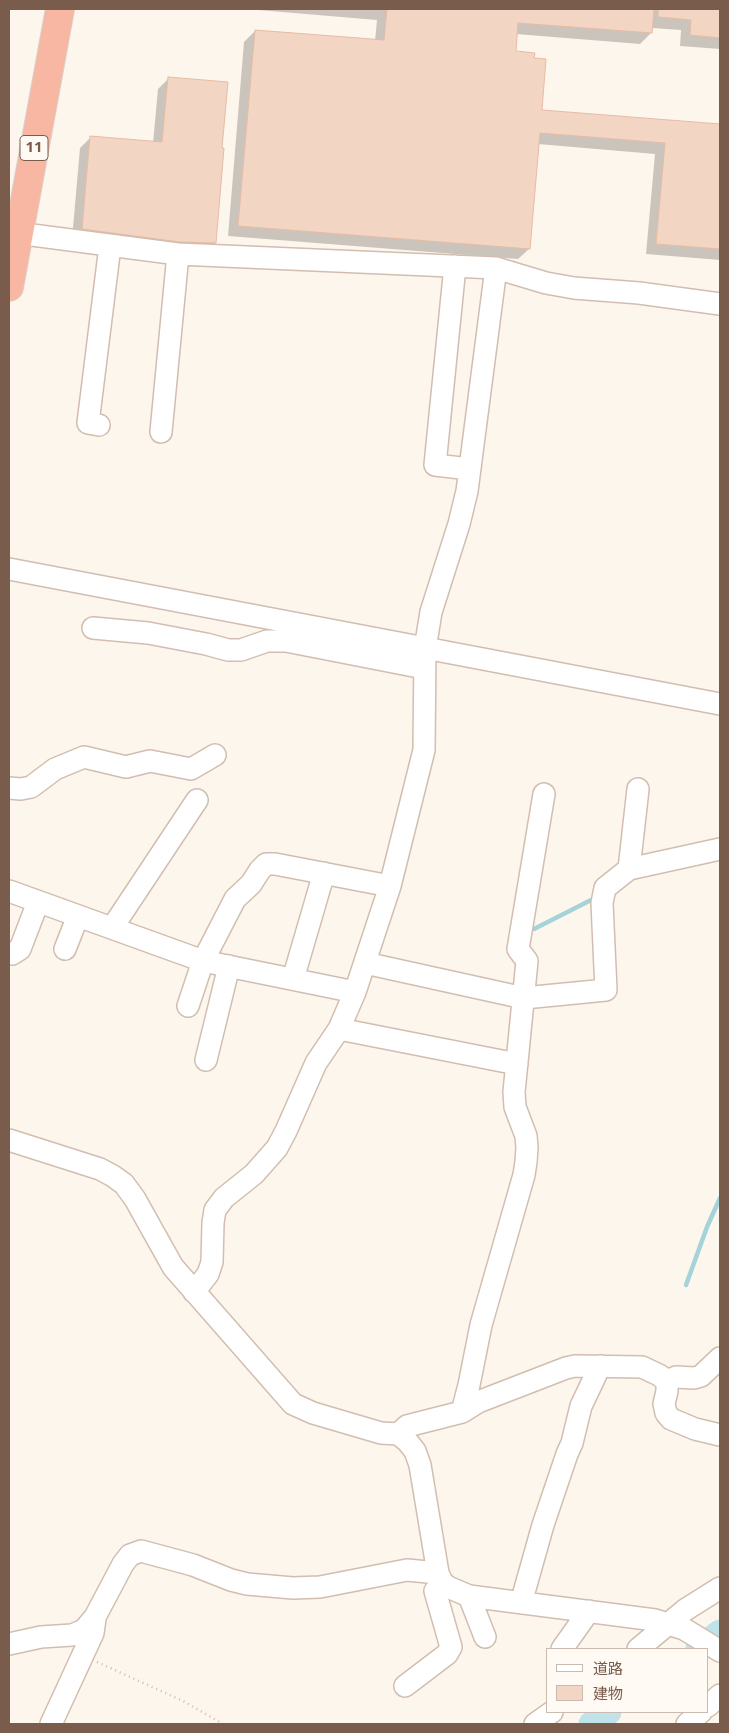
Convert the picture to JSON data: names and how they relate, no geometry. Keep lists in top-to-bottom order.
{
  "streets": {
    "highway": ["11"]
  },
  "legend": ["道路", "建物"]
}
